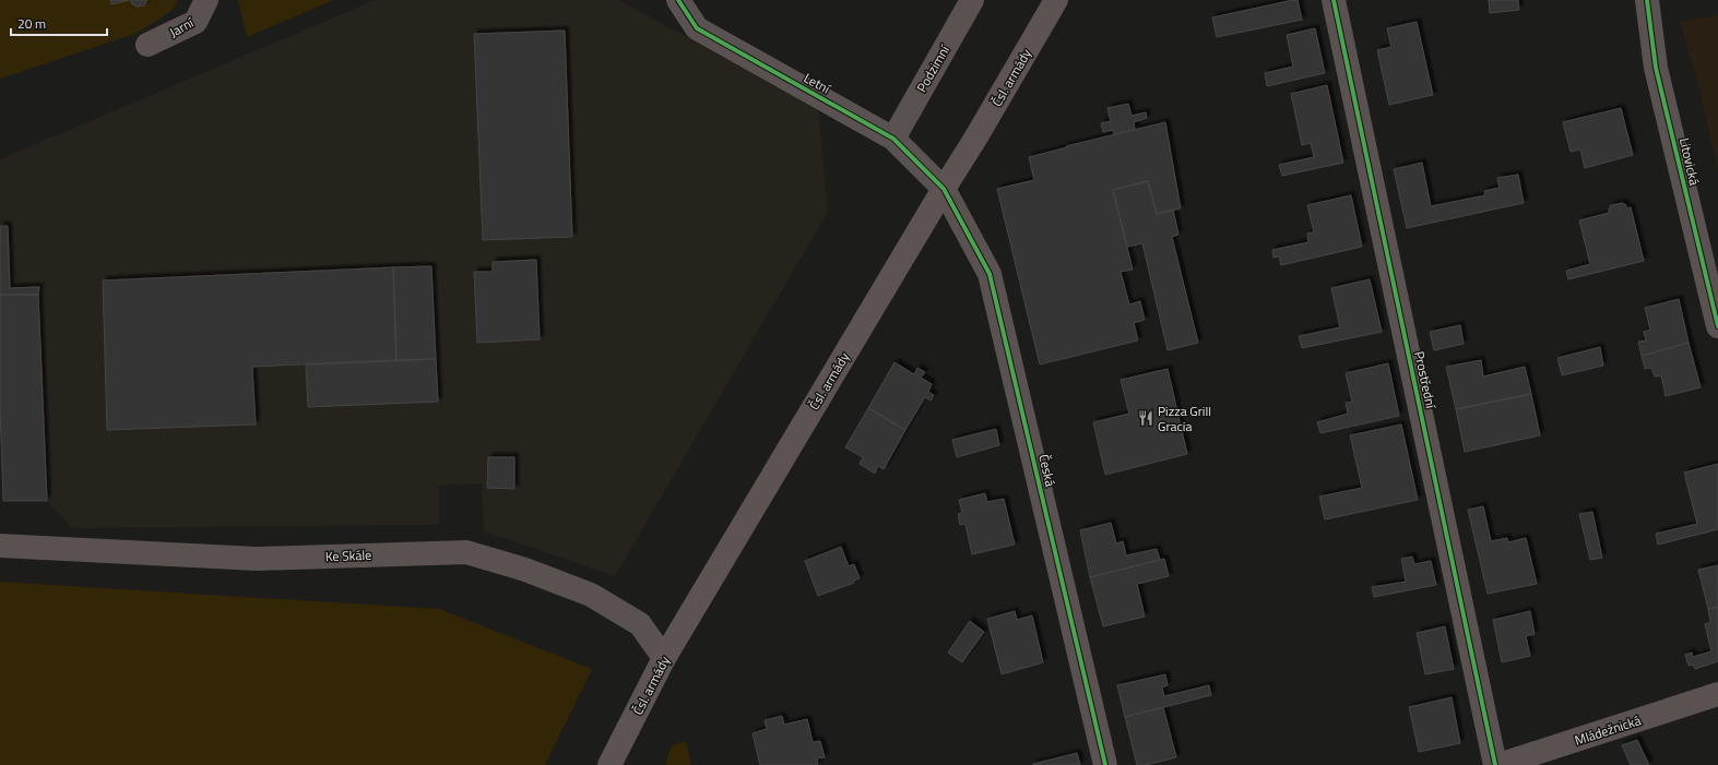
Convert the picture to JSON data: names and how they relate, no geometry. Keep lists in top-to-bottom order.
{
  "streets": {
    "main road": ["Čsl. armády"],
    "street": [
      "Jarní",
      "Podzimní",
      "Letní",
      "Litovická",
      "Prostřední",
      "Česká",
      "Ke Skále",
      "Mládežnická"
    ]
  },
  "crossings": [
    ["Podzimní", "Letní"],
    ["Čsl. armády", "Letní"],
    ["Čsl. armády", "Česká"],
    ["Čsl. armády", "Ke Skále"],
    ["Letní", "Česká"],
    ["Prostřední", "Mládežnická"]
  ],
  "places": {
    "restaurant": ["Pizza Grill Gracia"]
  },
  "scale_bar": "20 m"
}
